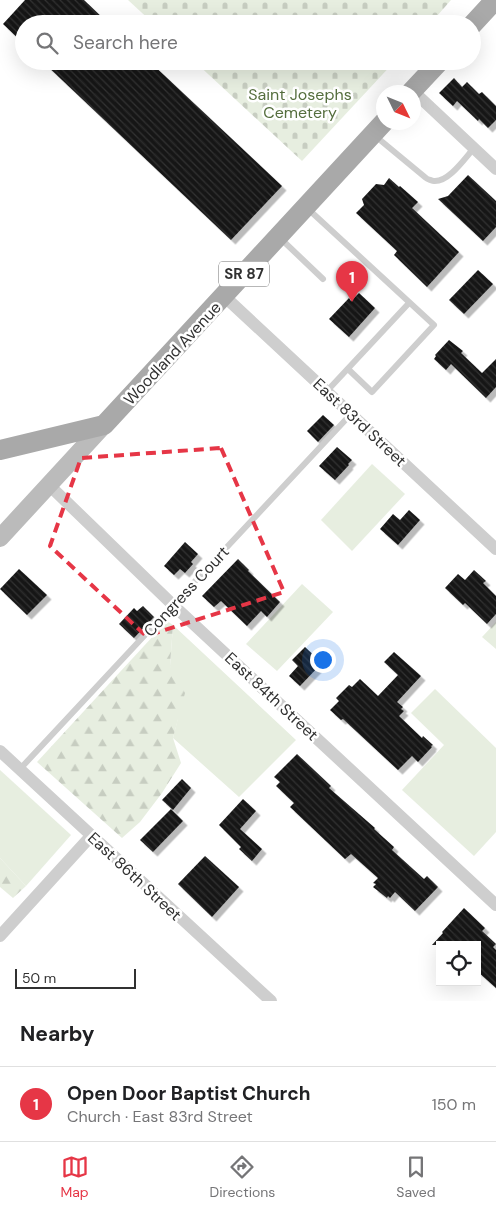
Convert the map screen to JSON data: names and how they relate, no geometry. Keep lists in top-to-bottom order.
{
  "streets": {
    "main road": ["SR 87", "Woodland Avenue"],
    "street": ["East 83rd Street", "East 84th Street", "East 86th Street"],
    "lane": ["Congress Court"]
  },
  "crossings": [
    ["Woodland Avenue", "East 83rd Street"],
    ["Woodland Avenue", "East 84th Street"],
    ["East 83rd Street", "Congress Court"],
    ["Congress Court", "East 84th Street"],
    ["Congress Court", "East 86th Street"]
  ],
  "parks": ["Saint Josephs Cemetery"],
  "scale_bar": "50 m",
  "north": "bottom right",
  "page": {
    "search": "Search here",
    "pins": "1",
    "scale": "50 m",
    "heading": "Nearby",
    "list": [
      {
        "mark": "1",
        "name": "Open Door Baptist Church",
        "note": "Church · East 83rd Street",
        "value": "150 m"
      }
    ],
    "nav": ["Map", "Directions", "Saved"]
  }
}
